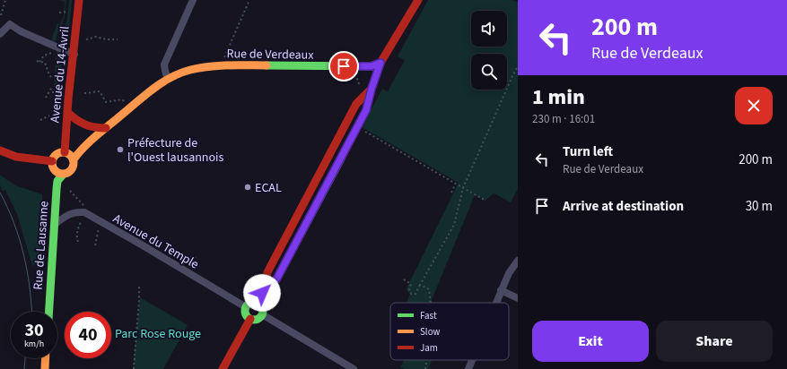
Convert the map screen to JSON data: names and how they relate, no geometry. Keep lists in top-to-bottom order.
{
  "streets": {
    "street": [
      "Rue de Verdeaux",
      "Avenue du 14-Avril",
      "Avenue du Temple",
      "Rue de Lausanne"
    ]
  },
  "crossings": [
    ["Rue de Verdeaux", "Avenue du 14-Avril"],
    ["Rue de Verdeaux", "Rue de Lausanne"],
    ["Avenue du 14-Avril", "Rue de Lausanne"],
    ["Avenue du Temple", "Rue de Lausanne"]
  ],
  "parks": ["Parc Rose Rouge"],
  "places": ["Préfecture de l'Ouest lausannois", "ECAL"],
  "legend": ["Fast", "Slow", "Jam"],
  "page": {
    "turn": ["200 m", "Rue de Verdeaux"],
    "heading": ["1 min", "230 m · 16:01"],
    "list": [
      {
        "name": "Turn left",
        "note": "Rue de Verdeaux",
        "value": "200 m"
      },
      {
        "name": "Arrive at destination",
        "value": "30 m"
      }
    ],
    "speed": "30 km/h",
    "limit": "40",
    "buttons": ["Exit", "Share"]
  }
}
